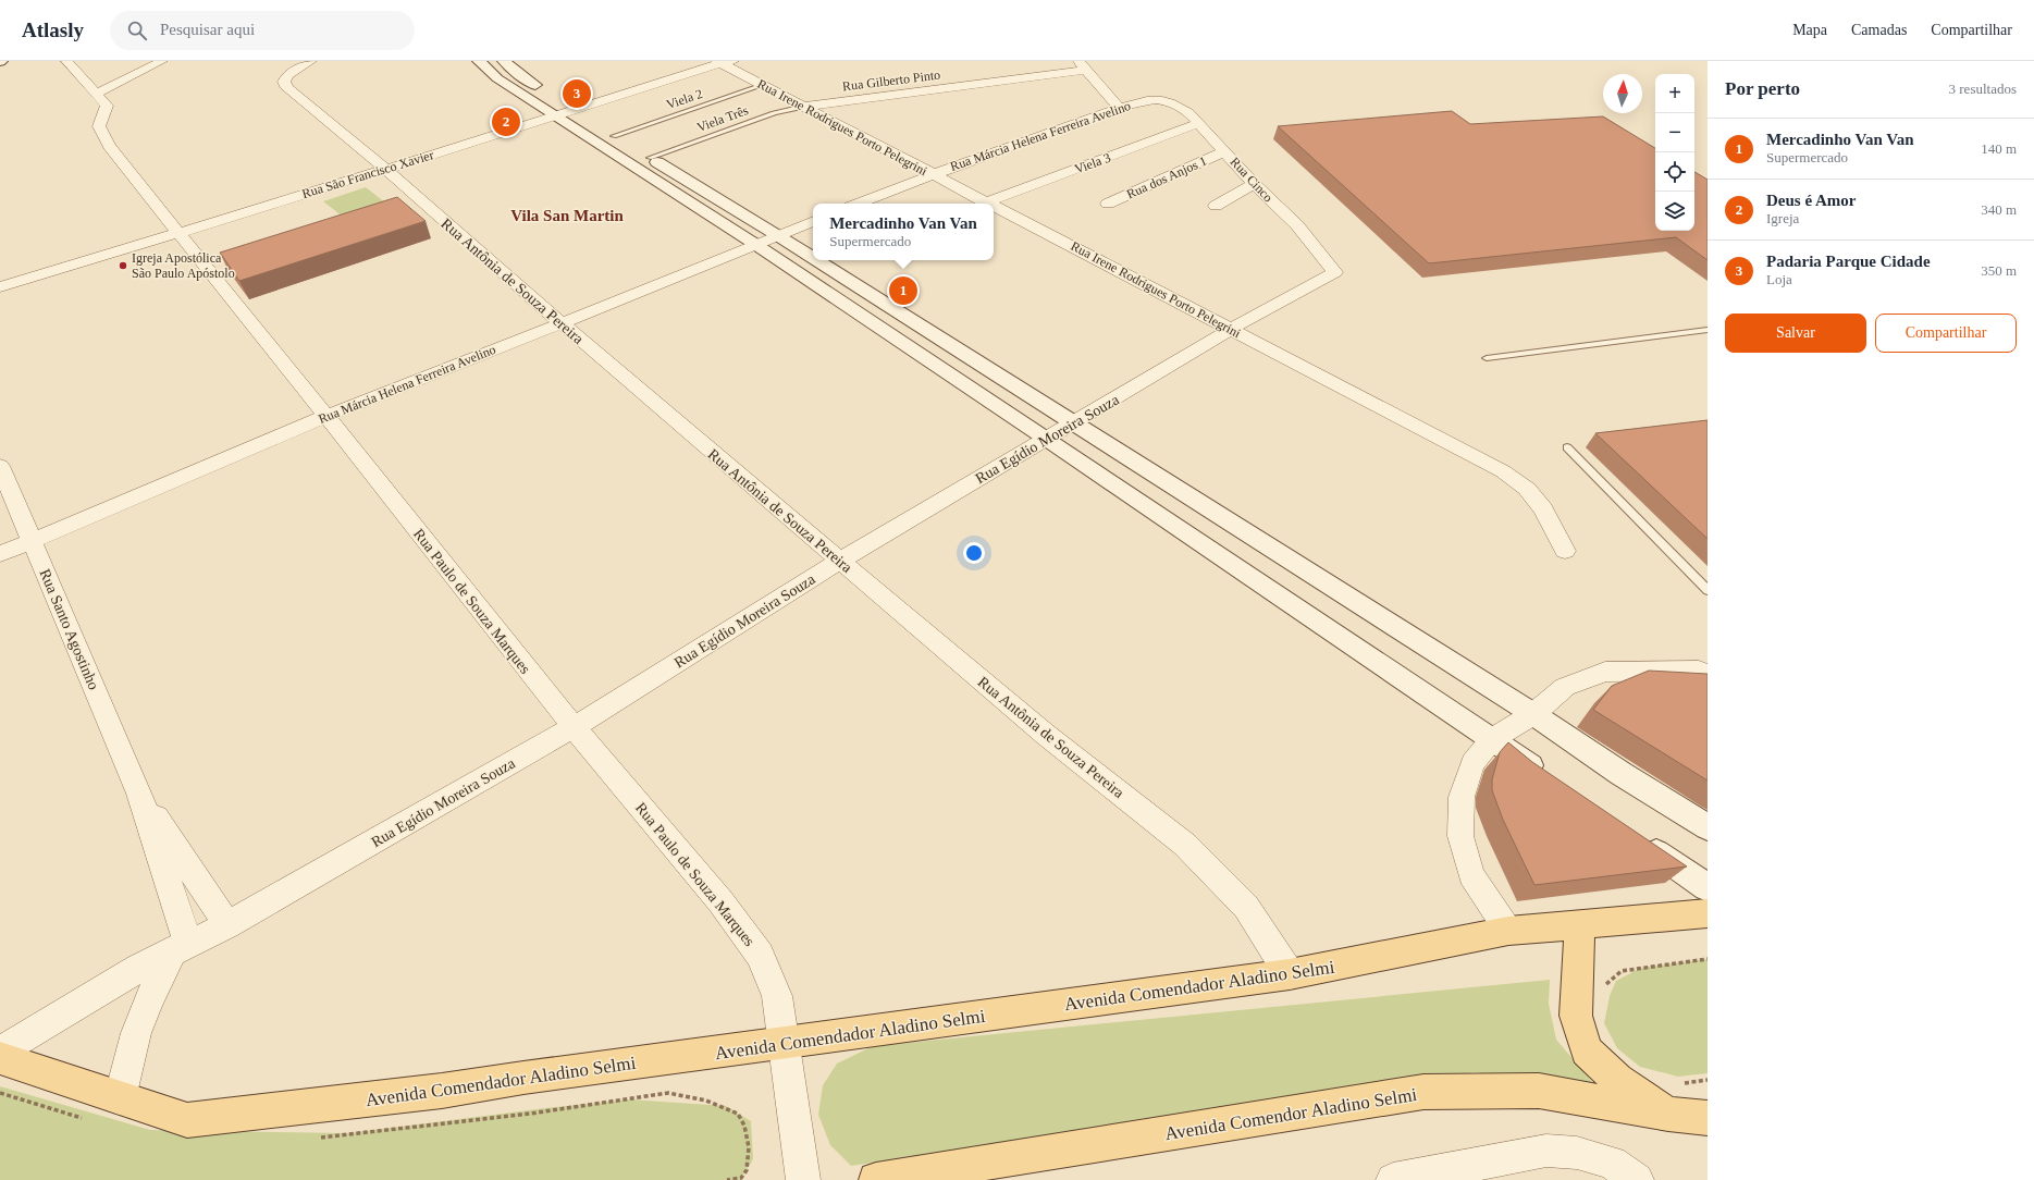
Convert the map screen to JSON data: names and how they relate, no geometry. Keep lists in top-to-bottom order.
{
  "streets": {
    "main road": ["Avenida Comendador Aladino Selmi", "Avenida Comendor Aladino Selmi"],
    "street": [
      "Rua Gilberto Pinto",
      "Rua Irene Rodrigues Porto Pelegrini",
      "Rua Márcia Helena Ferreira Avelino",
      "Viela 3",
      "Rua São Francisco Xavier",
      "Rua dos Anjos 1",
      "Rua Cinco",
      "Rua Antônia de Souza Pereira",
      "Rua Egídio Moreira Souza",
      "Rua Paulo de Souza Marques",
      "Rua Santo Agostinho"
    ],
    "lane": ["Viela 2", "Viela Três"]
  },
  "crossings": [
    ["Rua Gilberto Pinto", "Viela Três"],
    ["Rua Gilberto Pinto", "Rua Irene Rodrigues Porto Pelegrini"],
    ["Viela 2", "Rua Irene Rodrigues Porto Pelegrini"],
    ["Viela Três", "Rua Irene Rodrigues Porto Pelegrini"],
    ["Rua Irene Rodrigues Porto Pelegrini", "Rua Márcia Helena Ferreira Avelino"],
    ["Rua Irene Rodrigues Porto Pelegrini", "Viela 3"],
    ["Rua Irene Rodrigues Porto Pelegrini", "Rua São Francisco Xavier"],
    ["Rua Irene Rodrigues Porto Pelegrini", "Rua Egídio Moreira Souza"],
    ["Rua Márcia Helena Ferreira Avelino", "Rua Cinco"],
    ["Rua Márcia Helena Ferreira Avelino", "Rua Antônia de Souza Pereira"],
    ["Rua Márcia Helena Ferreira Avelino", "Rua Paulo de Souza Marques"],
    ["Rua Márcia Helena Ferreira Avelino", "Rua Santo Agostinho"],
    ["Viela 3", "Rua Cinco"],
    ["Rua São Francisco Xavier", "Rua Antônia de Souza Pereira"],
    ["Rua São Francisco Xavier", "Rua Paulo de Souza Marques"],
    ["Rua dos Anjos 1", "Rua Cinco"],
    ["Rua Cinco", "Rua Egídio Moreira Souza"],
    ["Rua Antônia de Souza Pereira", "Rua Egídio Moreira Souza"],
    ["Rua Antônia de Souza Pereira", "Avenida Comendador Aladino Selmi"],
    ["Rua Egídio Moreira Souza", "Rua Paulo de Souza Marques"],
    ["Rua Egídio Moreira Souza", "Rua Santo Agostinho"],
    ["Rua Paulo de Souza Marques", "Avenida Comendador Aladino Selmi"]
  ],
  "districts": ["Vila San Martin"],
  "places": ["Igreja Apostólica São Paulo Apóstolo"],
  "north": "top",
  "page": {
    "header": "Atlasly",
    "search": "Pesquisar aqui",
    "nav": ["Mapa", "Camadas", "Compartilhar"],
    "heading": ["Por perto", "3 resultados"],
    "map_buttons": ["+", "−"],
    "pins": ["3", "2", "1"],
    "list": [
      {
        "mark": "1",
        "name": "Mercadinho Van Van",
        "note": "Supermercado",
        "value": "140 m"
      },
      {
        "mark": "2",
        "name": "Deus é Amor",
        "note": "Igreja",
        "value": "340 m"
      },
      {
        "mark": "3",
        "name": "Padaria Parque Cidade",
        "note": "Loja",
        "value": "350 m"
      }
    ],
    "popup": ["Mercadinho Van Van", "Supermercado"],
    "buttons": ["Salvar", "Compartilhar"]
  }
}
